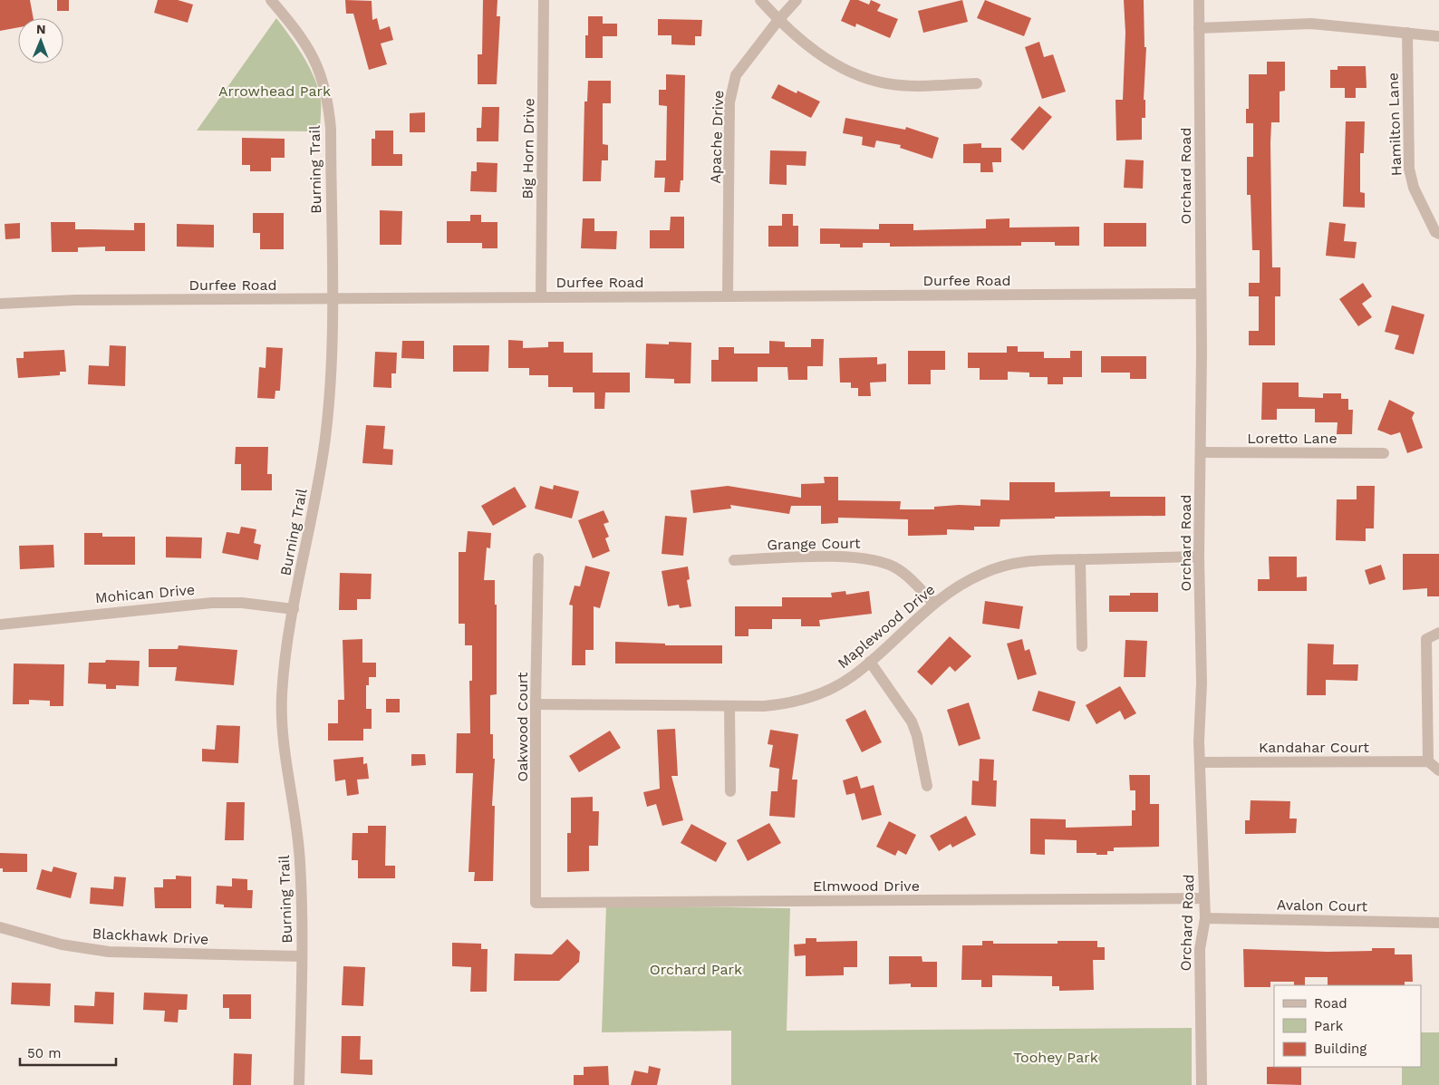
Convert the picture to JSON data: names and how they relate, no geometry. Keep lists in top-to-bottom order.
{
  "streets": {
    "street": [
      "Hamilton Lane",
      "Apache Drive",
      "Big Horn Drive",
      "Burning Trail",
      "Orchard Road",
      "Durfee Road",
      "Loretto Lane",
      "Grange Court",
      "Mohican Drive",
      "Maplewood Drive",
      "Oakwood Court",
      "Kandahar Court",
      "Elmwood Drive",
      "Avalon Court",
      "Blackhawk Drive"
    ]
  },
  "crossings": [
    ["Apache Drive", "Durfee Road"],
    ["Big Horn Drive", "Durfee Road"],
    ["Burning Trail", "Durfee Road"],
    ["Burning Trail", "Mohican Drive"],
    ["Burning Trail", "Blackhawk Drive"],
    ["Orchard Road", "Durfee Road"],
    ["Orchard Road", "Loretto Lane"],
    ["Orchard Road", "Maplewood Drive"],
    ["Orchard Road", "Kandahar Court"],
    ["Orchard Road", "Elmwood Drive"],
    ["Orchard Road", "Avalon Court"],
    ["Grange Court", "Maplewood Drive"],
    ["Maplewood Drive", "Oakwood Court"],
    ["Oakwood Court", "Elmwood Drive"]
  ],
  "parks": ["Arrowhead Park", "Orchard Park", "Toohey Park"],
  "legend": ["Road", "Park", "Building"],
  "scale_bar": "50 m",
  "north": "top"
}
